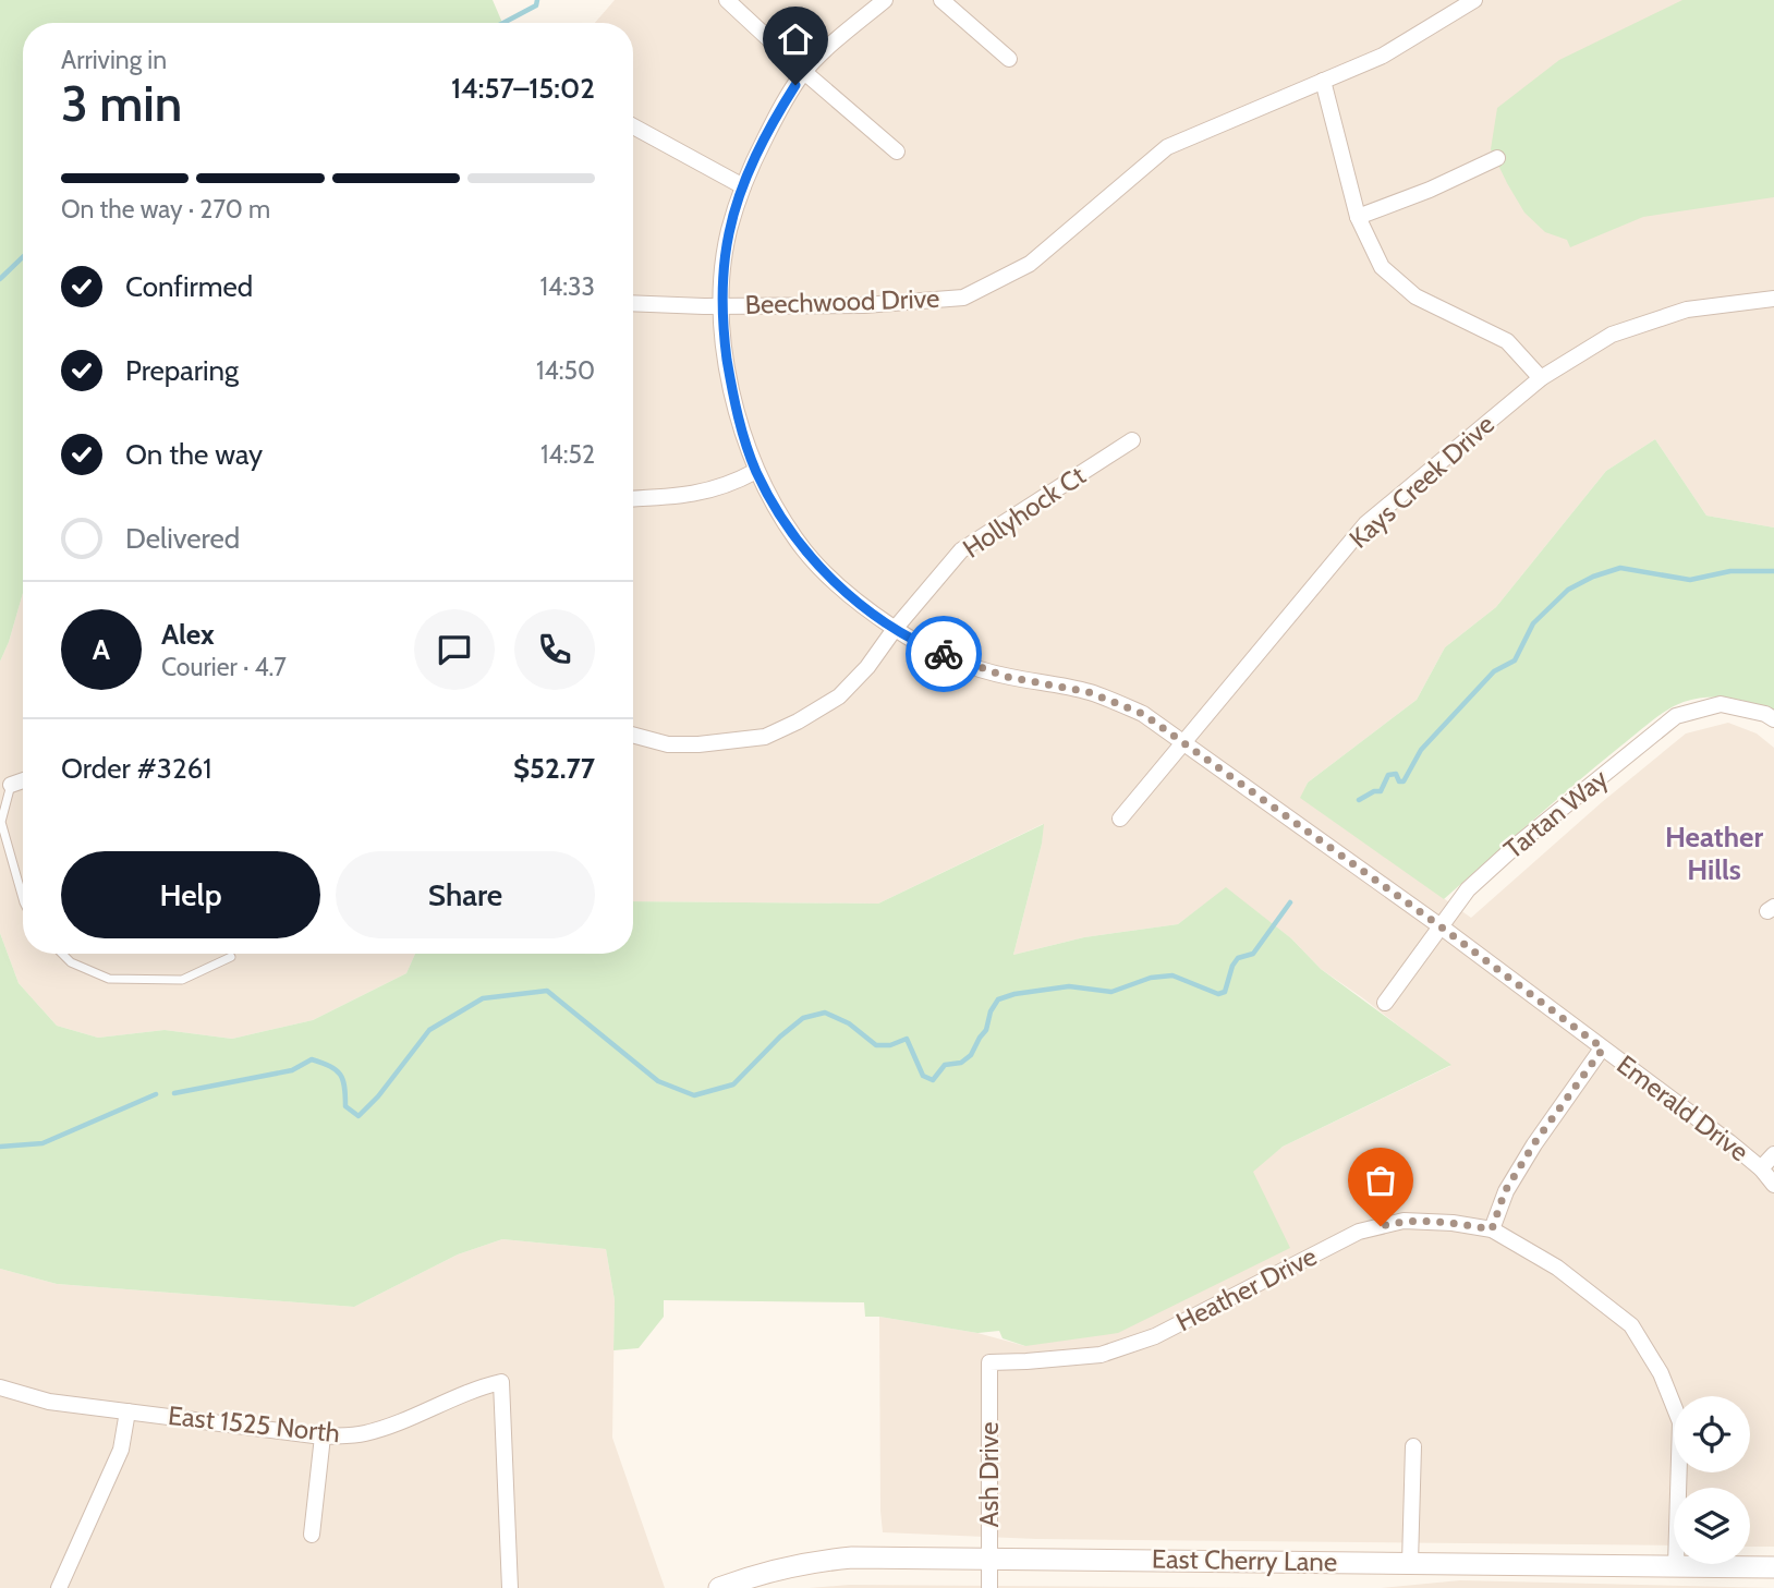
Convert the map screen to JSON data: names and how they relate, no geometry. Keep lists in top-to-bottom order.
{
  "streets": {
    "street": [
      "Beechwood Drive",
      "Kays Creek Drive",
      "Hollyhock Ct",
      "Tartan Way",
      "Emerald Drive",
      "Heather Drive",
      "East 1525 North",
      "Ash Drive",
      "East Cherry Lane"
    ]
  },
  "crossings": [
    ["Beechwood Drive", "Emerald Drive"],
    ["Kays Creek Drive", "Emerald Drive"],
    ["Hollyhock Ct", "Emerald Drive"],
    ["Tartan Way", "Emerald Drive"],
    ["Heather Drive", "Ash Drive"],
    ["Heather Drive", "East Cherry Lane"],
    ["Ash Drive", "East Cherry Lane"]
  ],
  "districts": ["Heather Hills"],
  "page": {
    "heading": ["3 min", "Arriving in", "14:57–15:02"],
    "panel": [
      "Alex",
      "Courier · 4.7",
      "Order #3261",
      "$52.77"
    ],
    "bar": "On the way · 270 m",
    "list": [
      ["Confirmed", "14:33"],
      ["Preparing", "14:50"],
      ["On the way", "14:52"],
      "Delivered"
    ],
    "round": "A",
    "buttons": ["Help", "Share"]
  }
}
